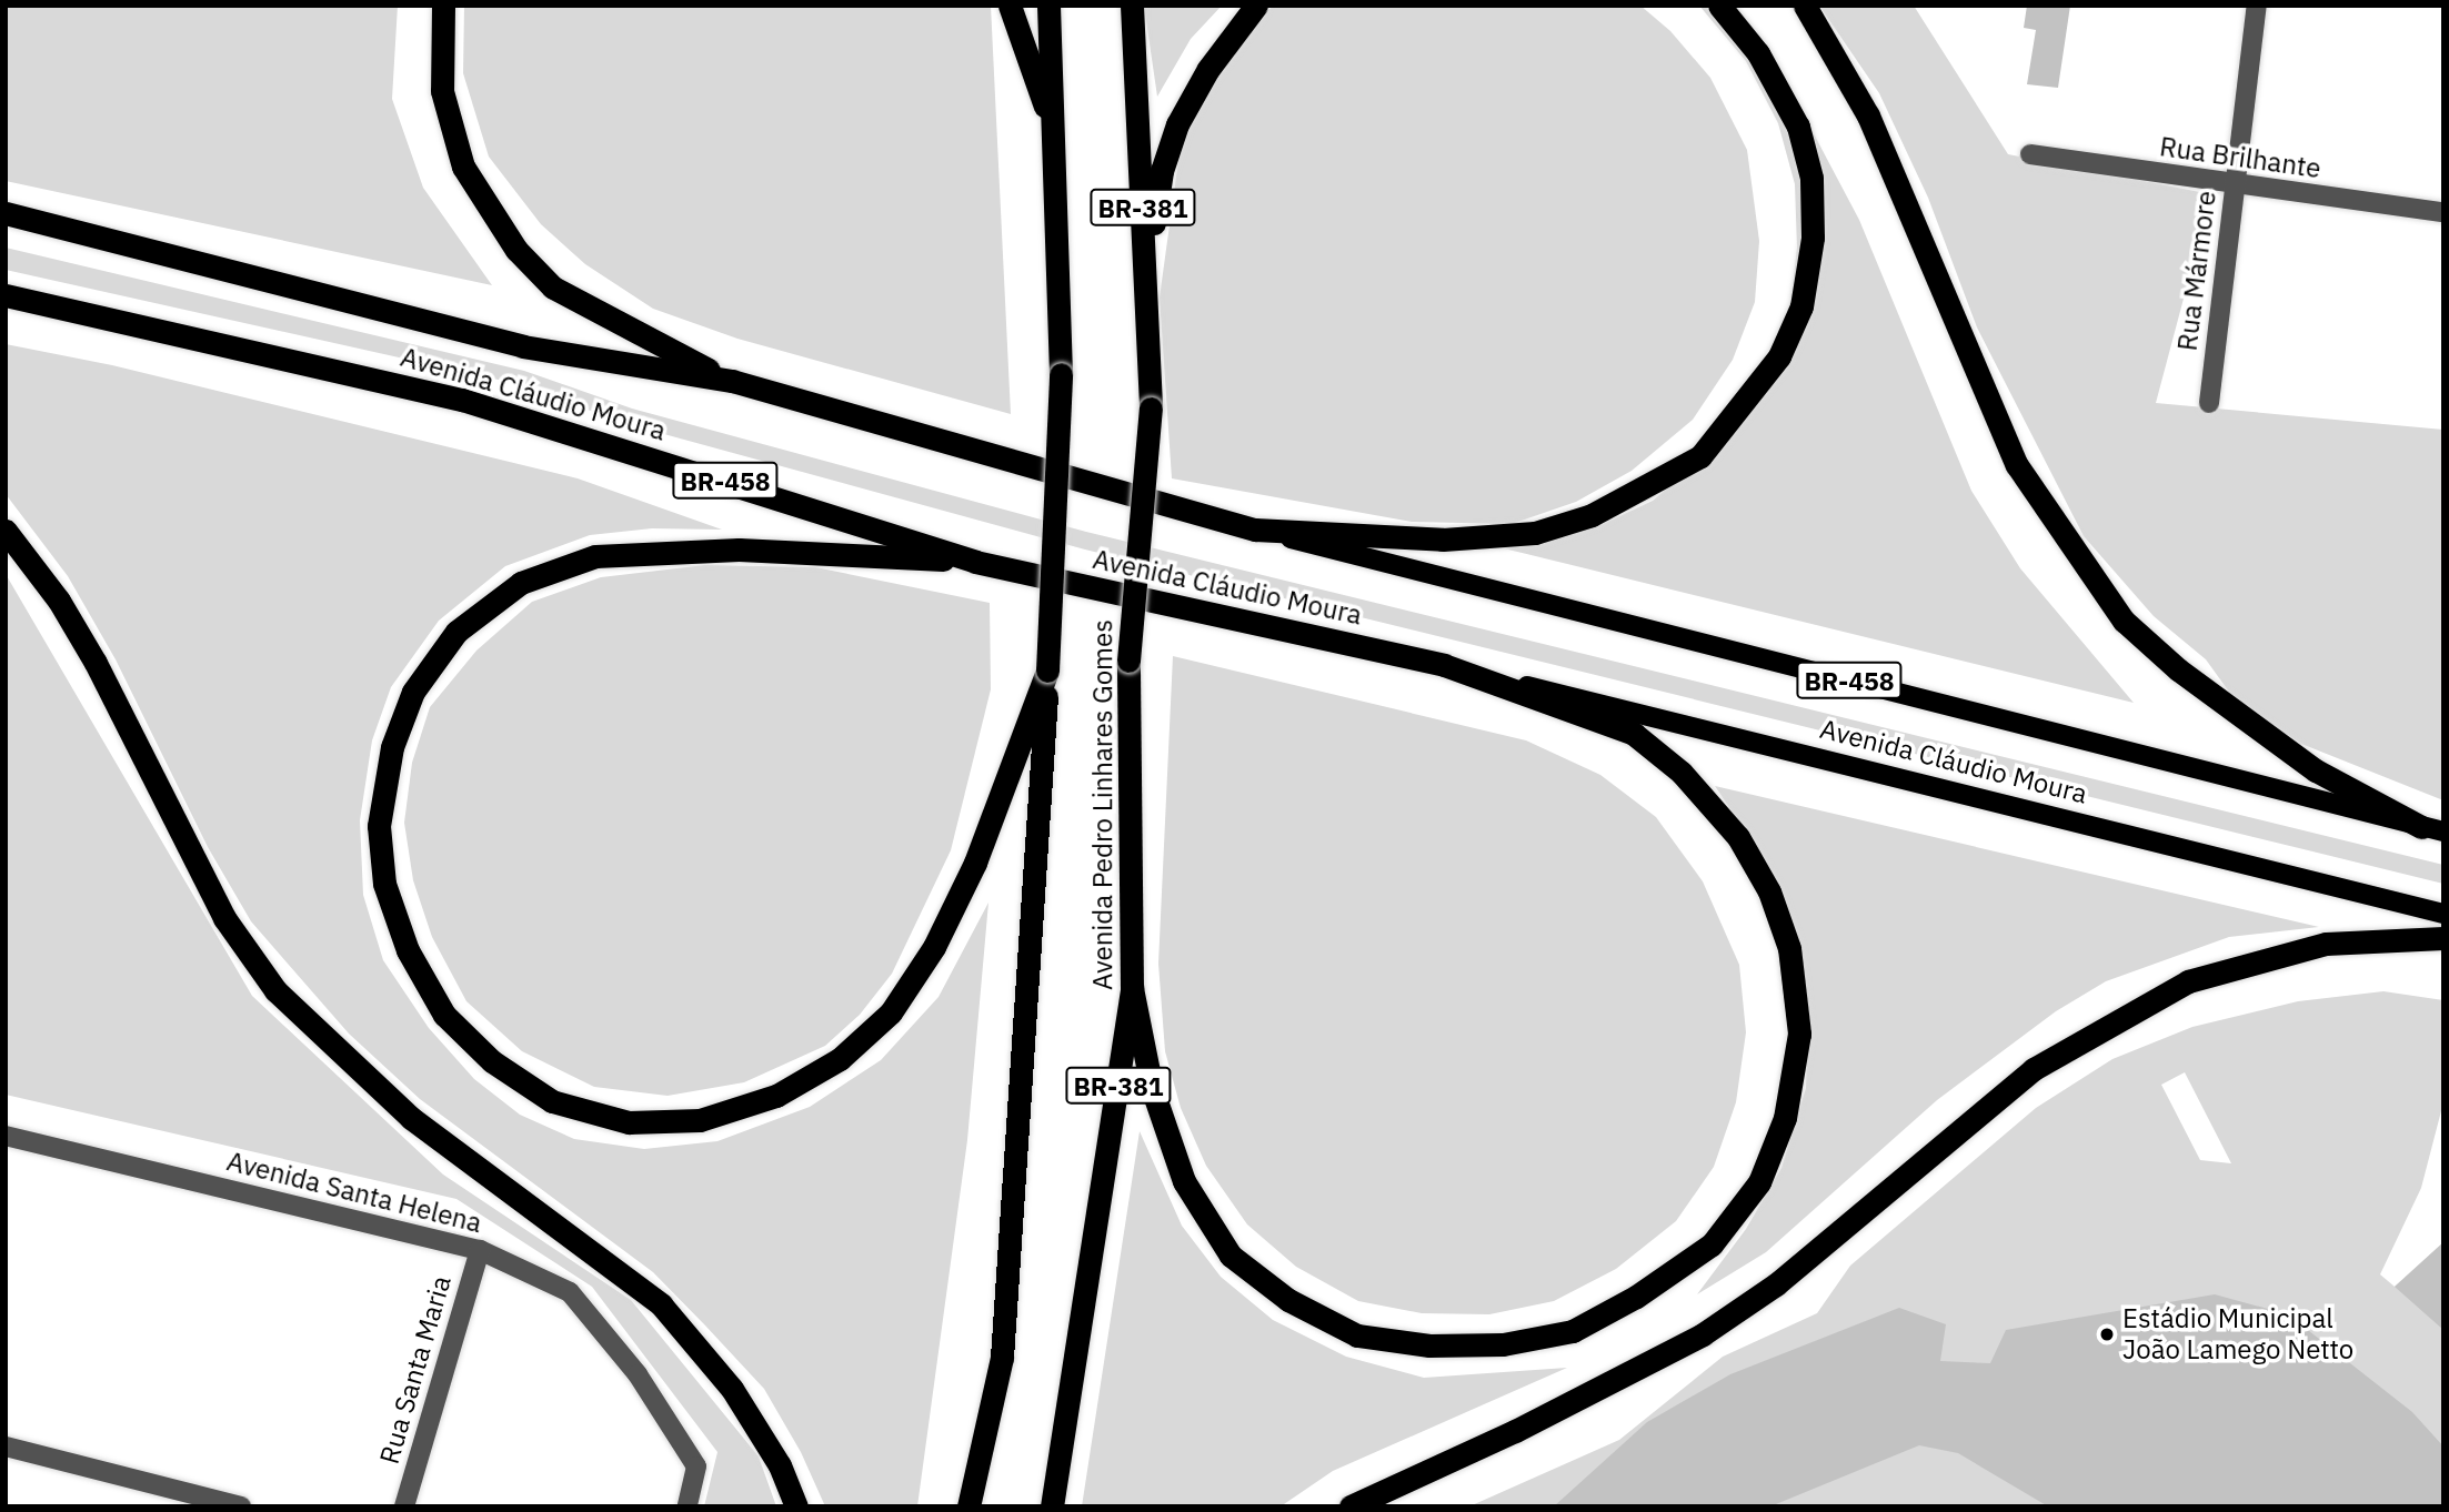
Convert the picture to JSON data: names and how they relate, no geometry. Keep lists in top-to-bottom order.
{
  "streets": {
    "highway": [
      "BR-381",
      "Avenida Cláudio Moura",
      "BR-458",
      "Avenida Pedro Linhares Gomes"
    ],
    "street": [
      "Rua Brilhante",
      "Rua Mármore",
      "Avenida Santa Helena",
      "Rua Santa Maria"
    ]
  },
  "crossings": [
    ["Rua Brilhante", "Rua Mármore"],
    ["Avenida Santa Helena", "Rua Santa Maria"]
  ],
  "places": ["Estádio Municipal João Lamego Netto"]
}
